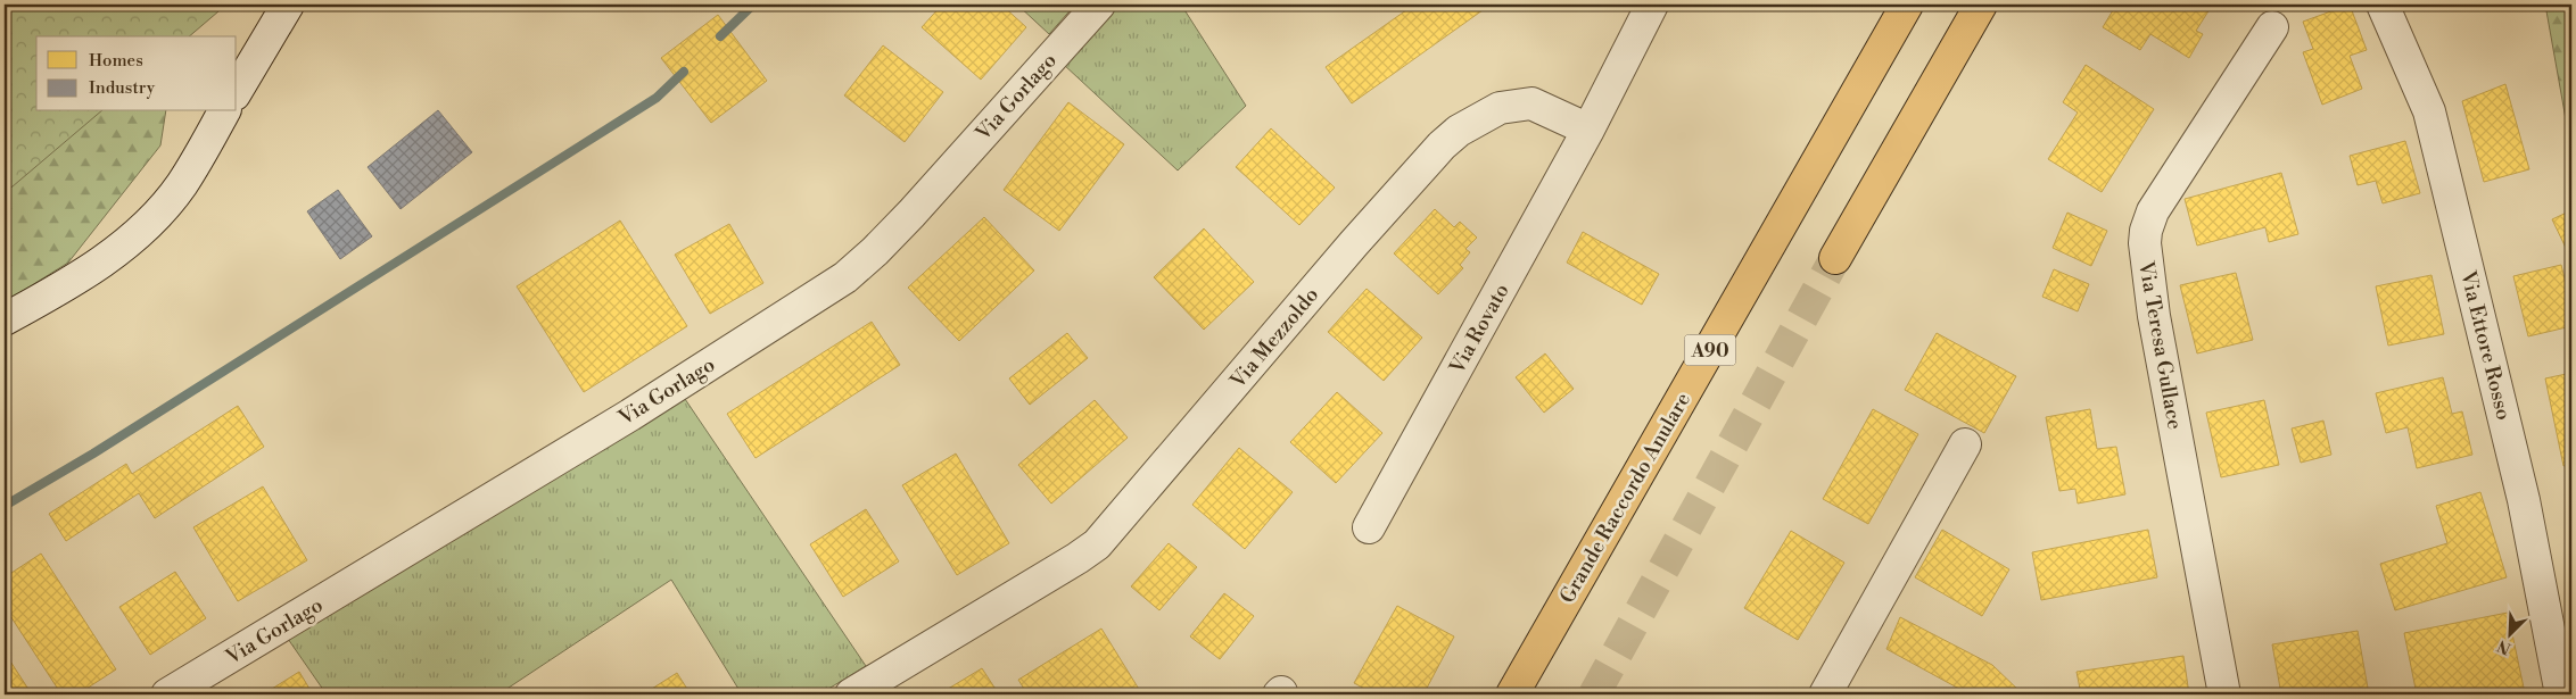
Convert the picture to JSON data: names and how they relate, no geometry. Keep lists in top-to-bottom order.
{
  "streets": {
    "highway": ["A90", "Grande Raccordo Anulare"],
    "street": [
      "Via Gorlago",
      "Via Rovato",
      "Via Mezzoldo",
      "Via Teresa Gullace",
      "Via Ettore Rosso"
    ]
  },
  "crossings": [
    ["Via Rovato", "Via Mezzoldo"]
  ],
  "legend": ["Homes", "Industry"],
  "north": "bottom left"
}
